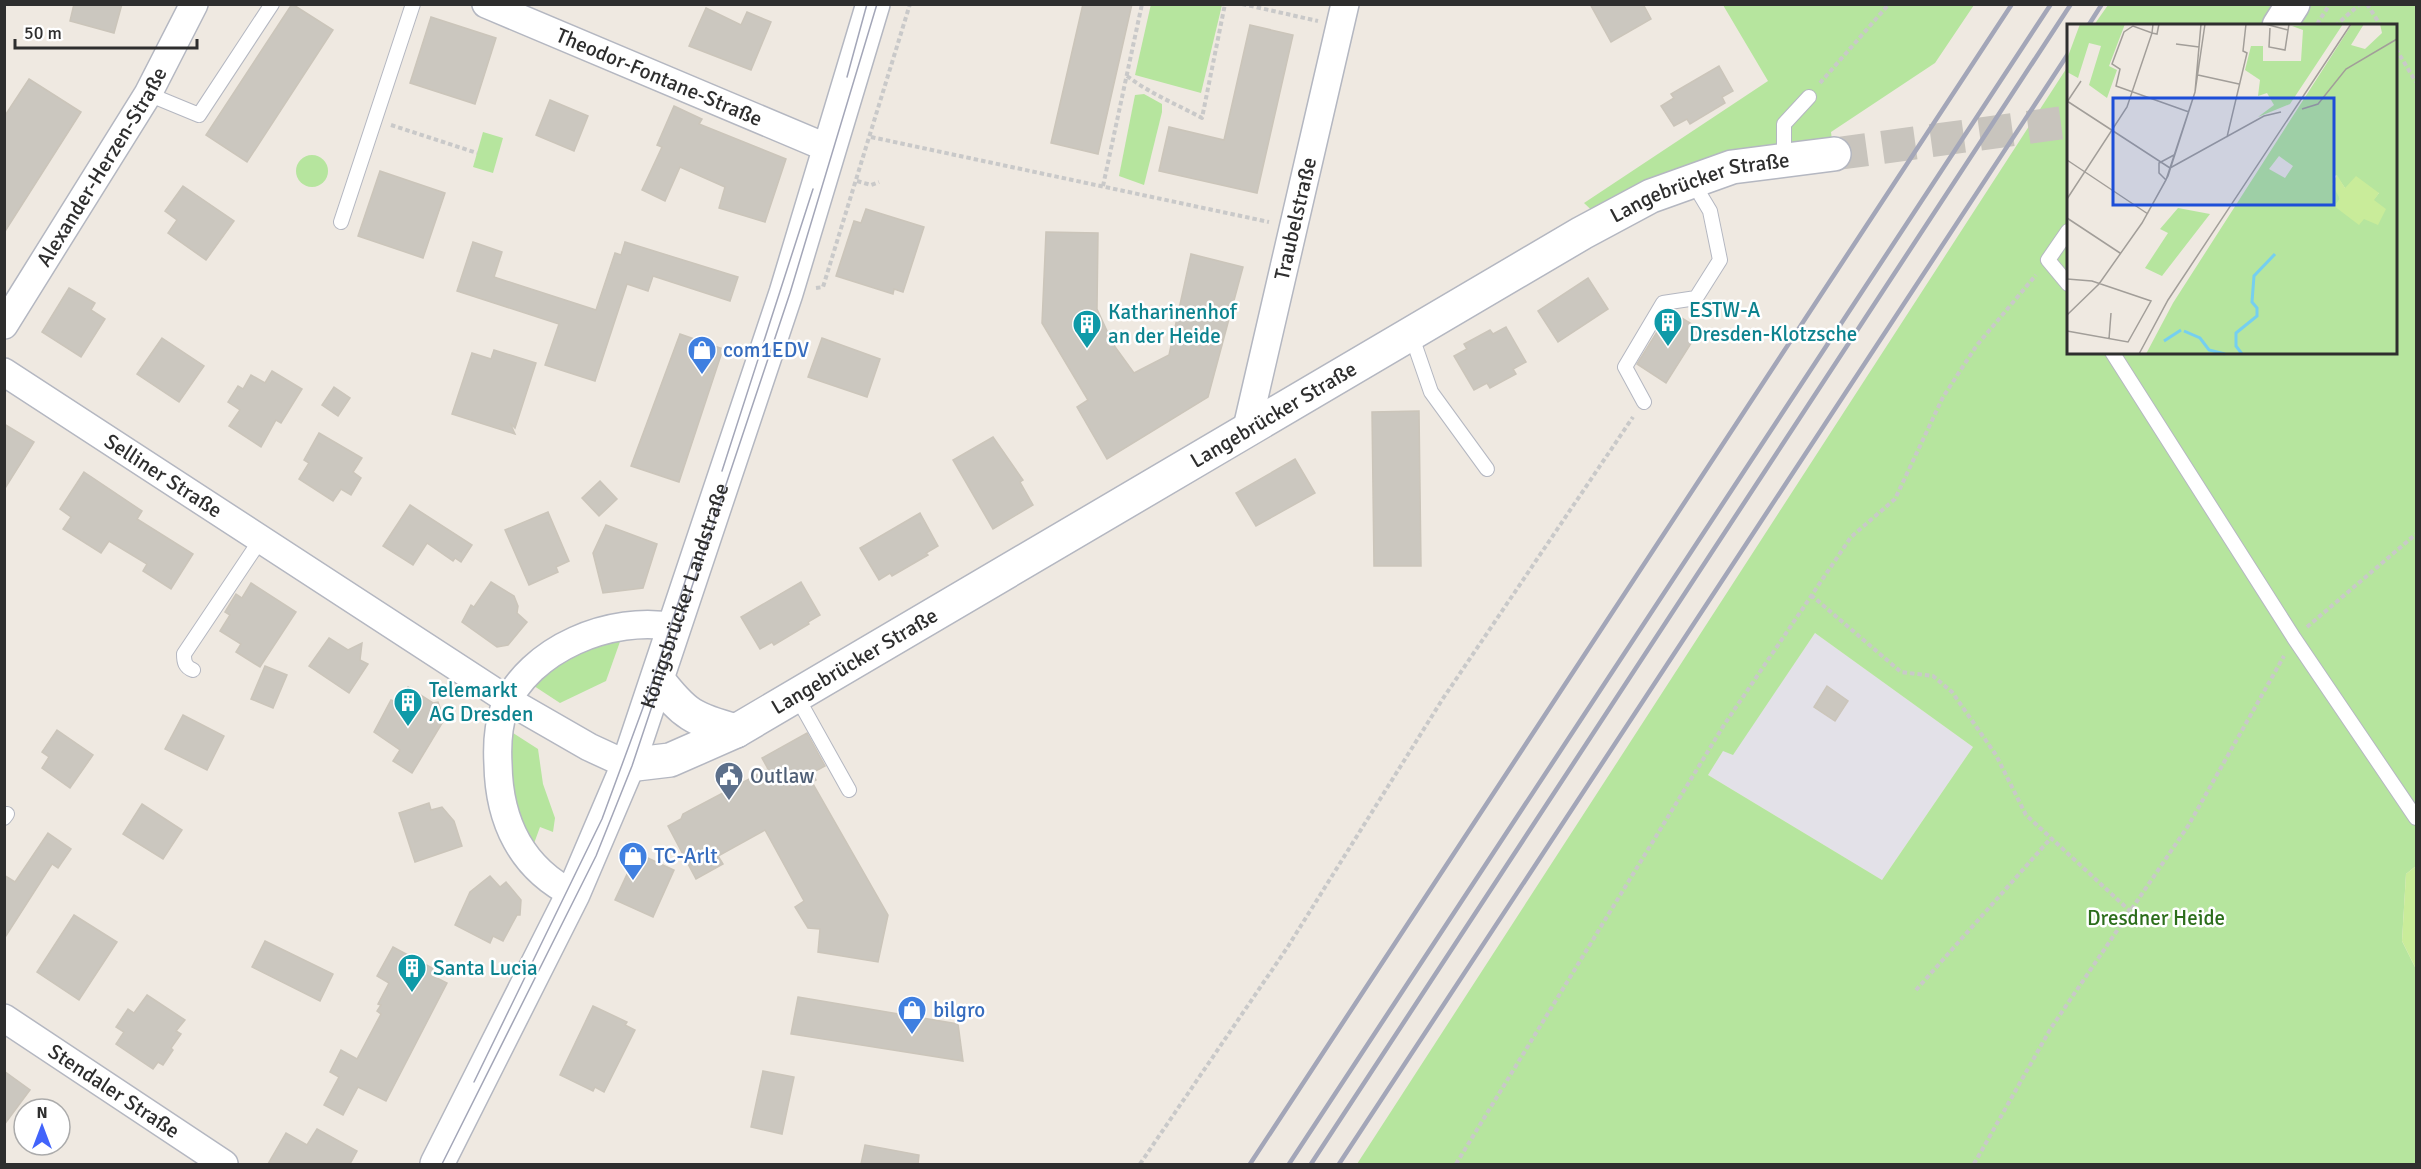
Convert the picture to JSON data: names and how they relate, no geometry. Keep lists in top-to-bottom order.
{
  "streets": {
    "main road": ["Langebrücker Straße", "Königsbrücker Landstraße"],
    "street": [
      "Theodor-Fontane-Straße",
      "Alexander-Herzen-Straße",
      "Traubelstraße",
      "Selliner Straße",
      "Stendaler Straße"
    ]
  },
  "crossings": [
    ["Theodor-Fontane-Straße", "Königsbrücker Landstraße"],
    ["Langebrücker Straße", "Traubelstraße"],
    ["Langebrücker Straße", "Königsbrücker Landstraße"]
  ],
  "parks": ["Dresdner Heide"],
  "places": {
    "building": [
      "ESTW-A Dresden-Klotzsche",
      "Katharinenhof an der Heide",
      "Telemarkt AG Dresden",
      "Santa Lucia"
    ],
    "shop": ["com1EDV", "TC-Arlt", "bilgro"],
    "public building": ["Outlaw"]
  },
  "scale_bar": "50 m",
  "north": "top"
}
